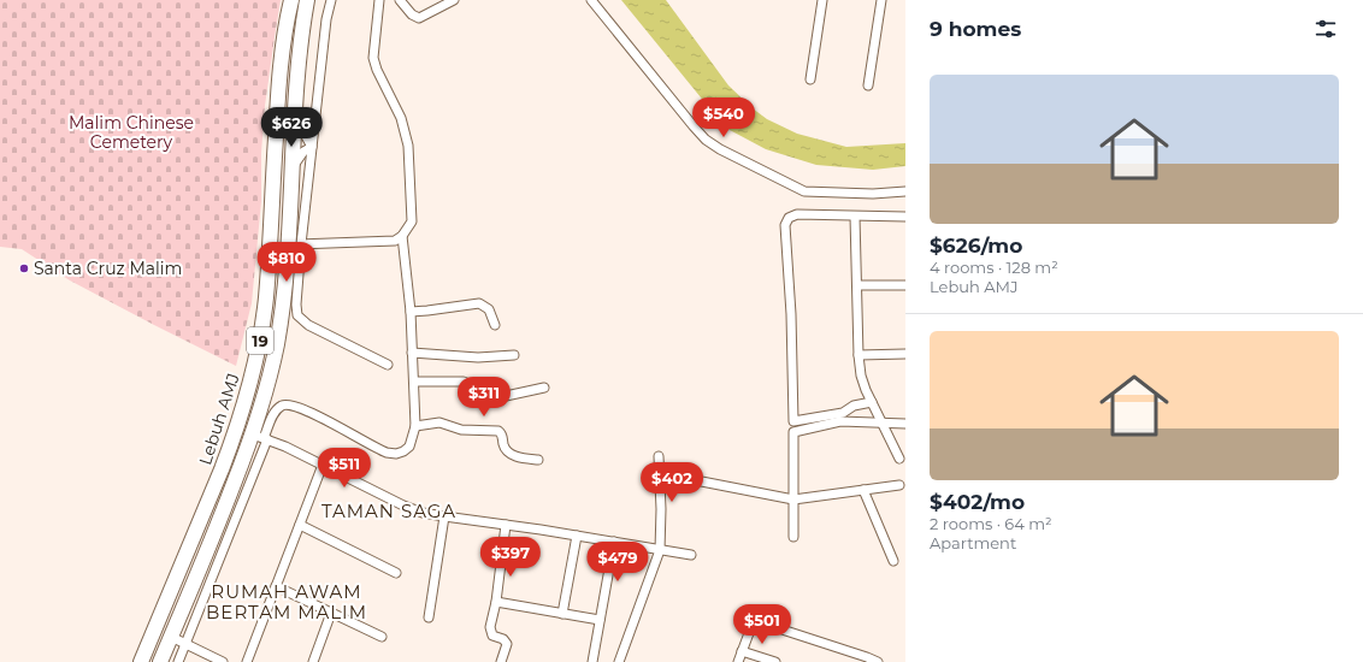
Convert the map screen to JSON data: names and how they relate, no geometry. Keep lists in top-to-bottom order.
{
  "streets": {
    "highway": ["19", "Lebuh AMJ"]
  },
  "districts": ["TAMAN SAGA", "RUMAH AWAM BERTAM MALIM"],
  "parks": ["Malim Chinese Cemetery"],
  "places": ["Santa Cruz Malim"],
  "page": {
    "heading": "9 homes",
    "list": [
      {
        "name": "$626/mo",
        "note": "4 rooms · 128 m² · Lebuh AMJ"
      },
      {
        "name": "$402/mo",
        "note": "2 rooms · 64 m² · Apartment"
      }
    ],
    "price": [
      "$540",
      "$626",
      "$810",
      "$311",
      "$511",
      "$402",
      "$397",
      "$479",
      "$501"
    ]
  }
}
